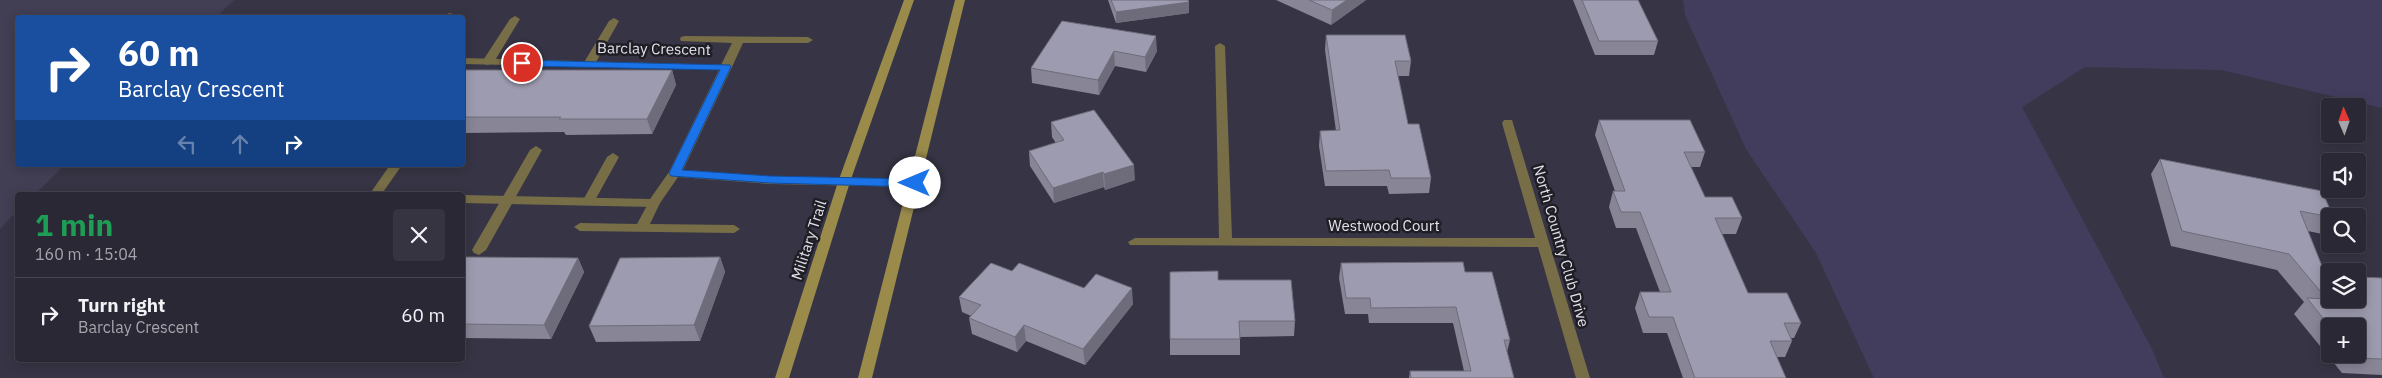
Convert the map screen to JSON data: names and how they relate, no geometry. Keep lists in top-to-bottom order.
{
  "streets": {
    "main road": ["Military Trail"],
    "street": ["Barclay Crescent", "Westwood Court", "North Country Club Drive"]
  },
  "crossings": [
    ["Westwood Court", "North Country Club Drive"]
  ],
  "north": "top",
  "page": {
    "turn": ["60 m", "Barclay Crescent"],
    "map_buttons": "+",
    "heading": ["1 min", "160 m · 15:04"],
    "list": [
      {
        "name": "Turn right",
        "note": "Barclay Crescent",
        "value": "60 m"
      }
    ]
  }
}
